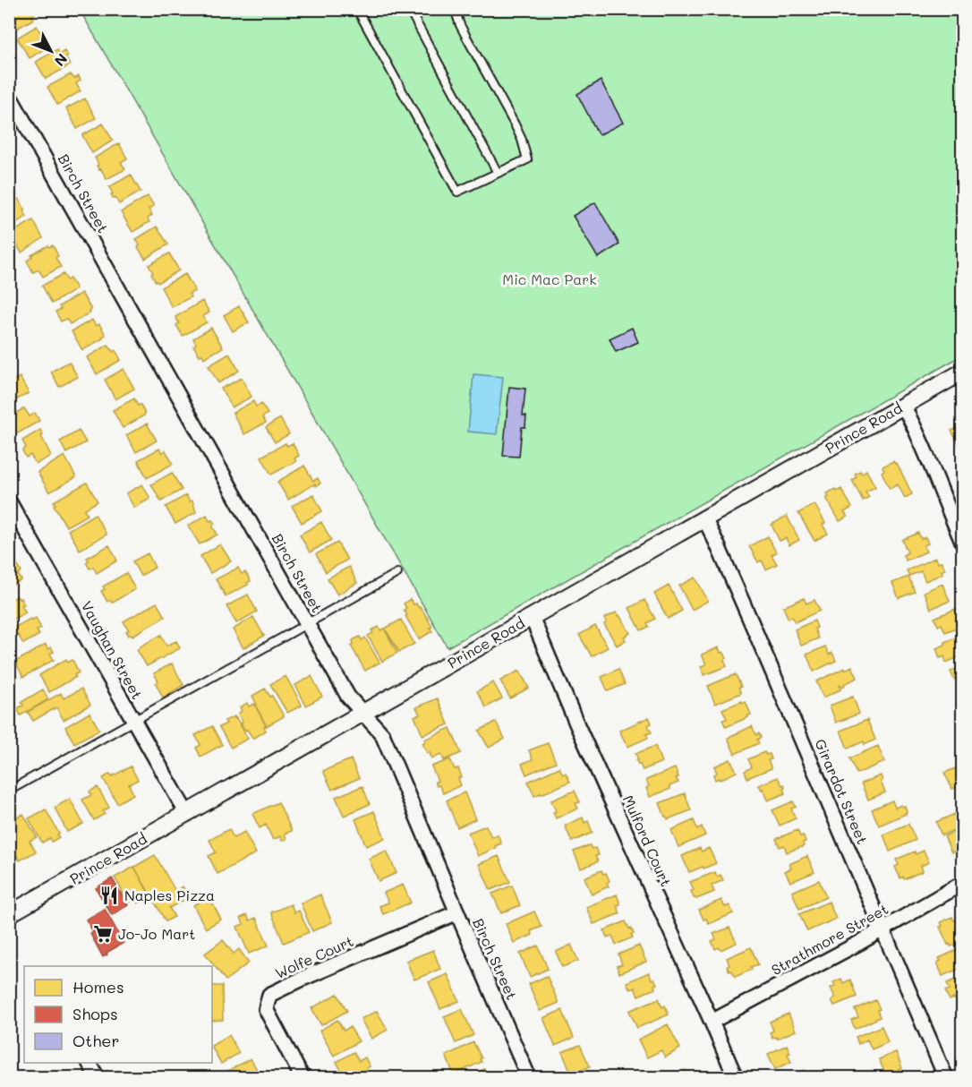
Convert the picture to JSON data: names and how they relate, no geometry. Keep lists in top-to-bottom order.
{
  "streets": {
    "street": [
      "Birch Street",
      "Prince Road",
      "Vaughan Street",
      "Girardot Street",
      "Mulford Court",
      "Strathmore Street",
      "Wolfe Court"
    ]
  },
  "crossings": [
    ["Birch Street", "Prince Road"],
    ["Birch Street", "Wolfe Court"],
    ["Prince Road", "Vaughan Street"],
    ["Prince Road", "Girardot Street"],
    ["Prince Road", "Mulford Court"],
    ["Girardot Street", "Strathmore Street"],
    ["Mulford Court", "Strathmore Street"]
  ],
  "parks": ["Mic Mac Park"],
  "places": {
    "restaurant": ["Naples Pizza"],
    "supermarket": ["Jo-Jo Mart"]
  },
  "legend": ["Homes", "Shops", "Other"],
  "north": "bottom right"
}
